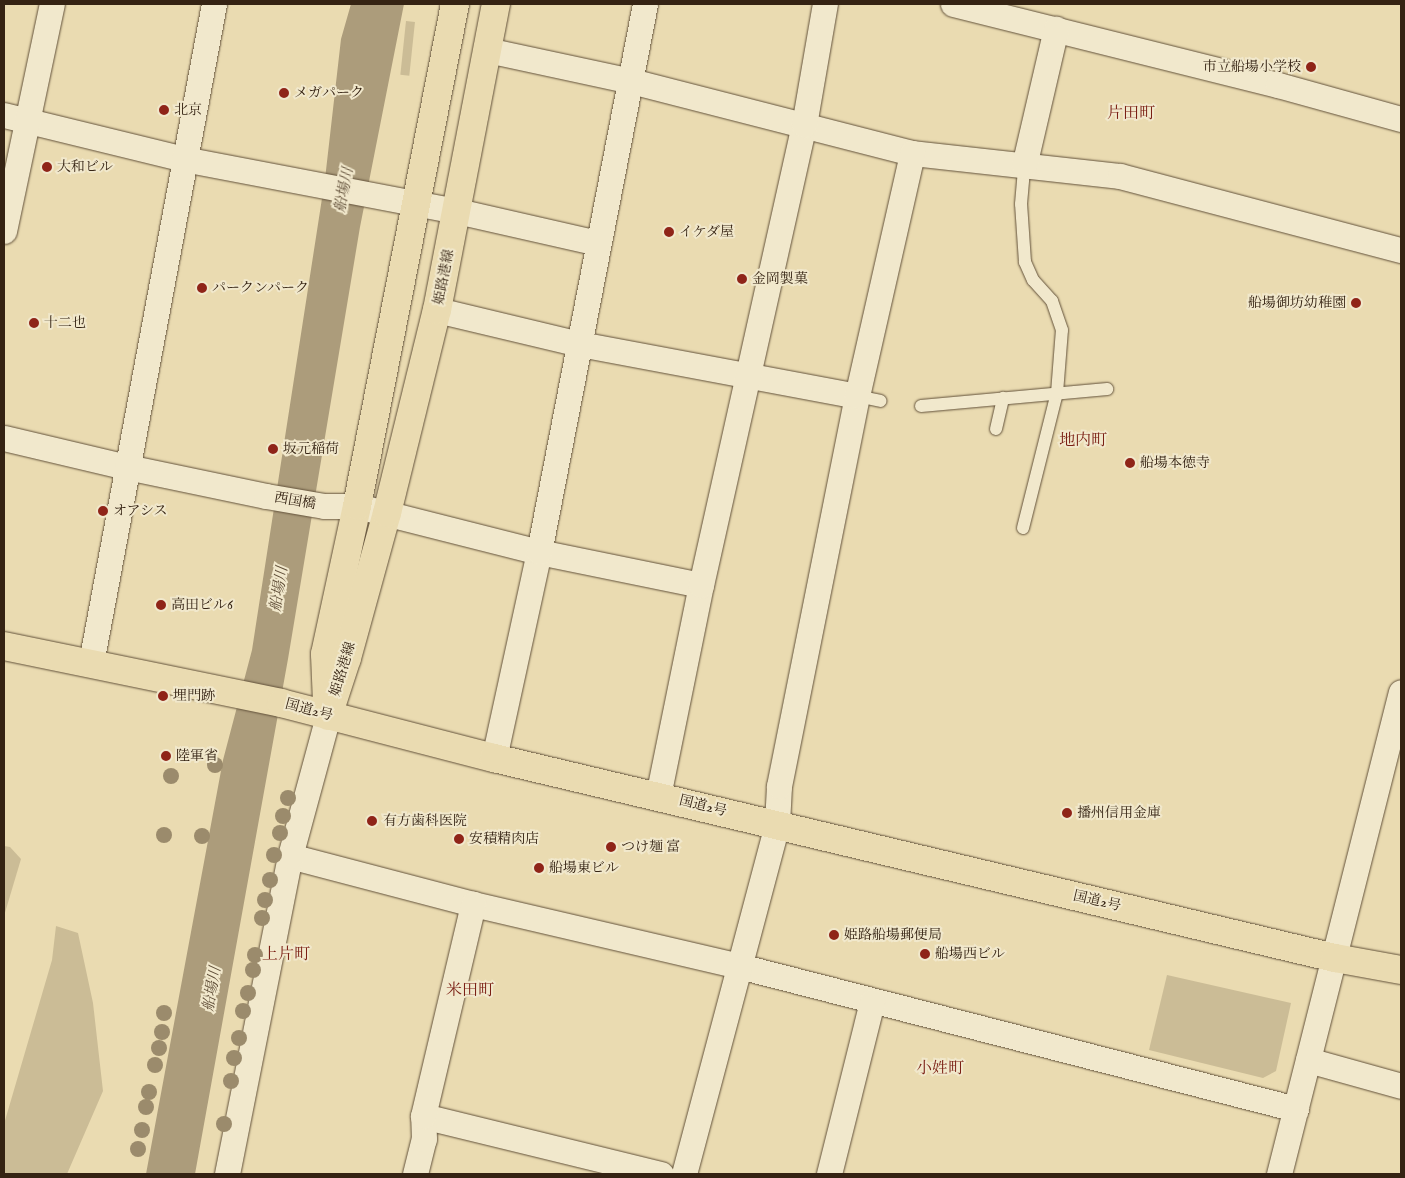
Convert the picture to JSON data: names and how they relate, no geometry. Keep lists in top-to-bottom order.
{
  "streets": {
    "main road": ["姫路港線", "国道2号"],
    "street": ["西国橋"]
  },
  "crossings": [
    ["姫路港線", "西国橋"],
    ["姫路港線", "国道2号"]
  ],
  "districts": [
    "片田町",
    "地内町",
    "上片町",
    "米田町",
    "小姓町"
  ],
  "water": ["船場川"],
  "places": [
    "市立船場小学校",
    "メガパーク",
    "北京",
    "大和ビル",
    "イケダ屋",
    "金岡製菓",
    "パークンパーク",
    "船場御坊幼稚園",
    "十二也",
    "坂元稲荷",
    "船場本徳寺",
    "オアシス",
    "高田ビル6",
    "埋門跡",
    "陸軍省",
    "播州信用金庫",
    "有方歯科医院",
    "安積精肉店",
    "つけ麺 富",
    "船場東ビル",
    "姫路船場郵便局",
    "船場西ビル"
  ]
}
